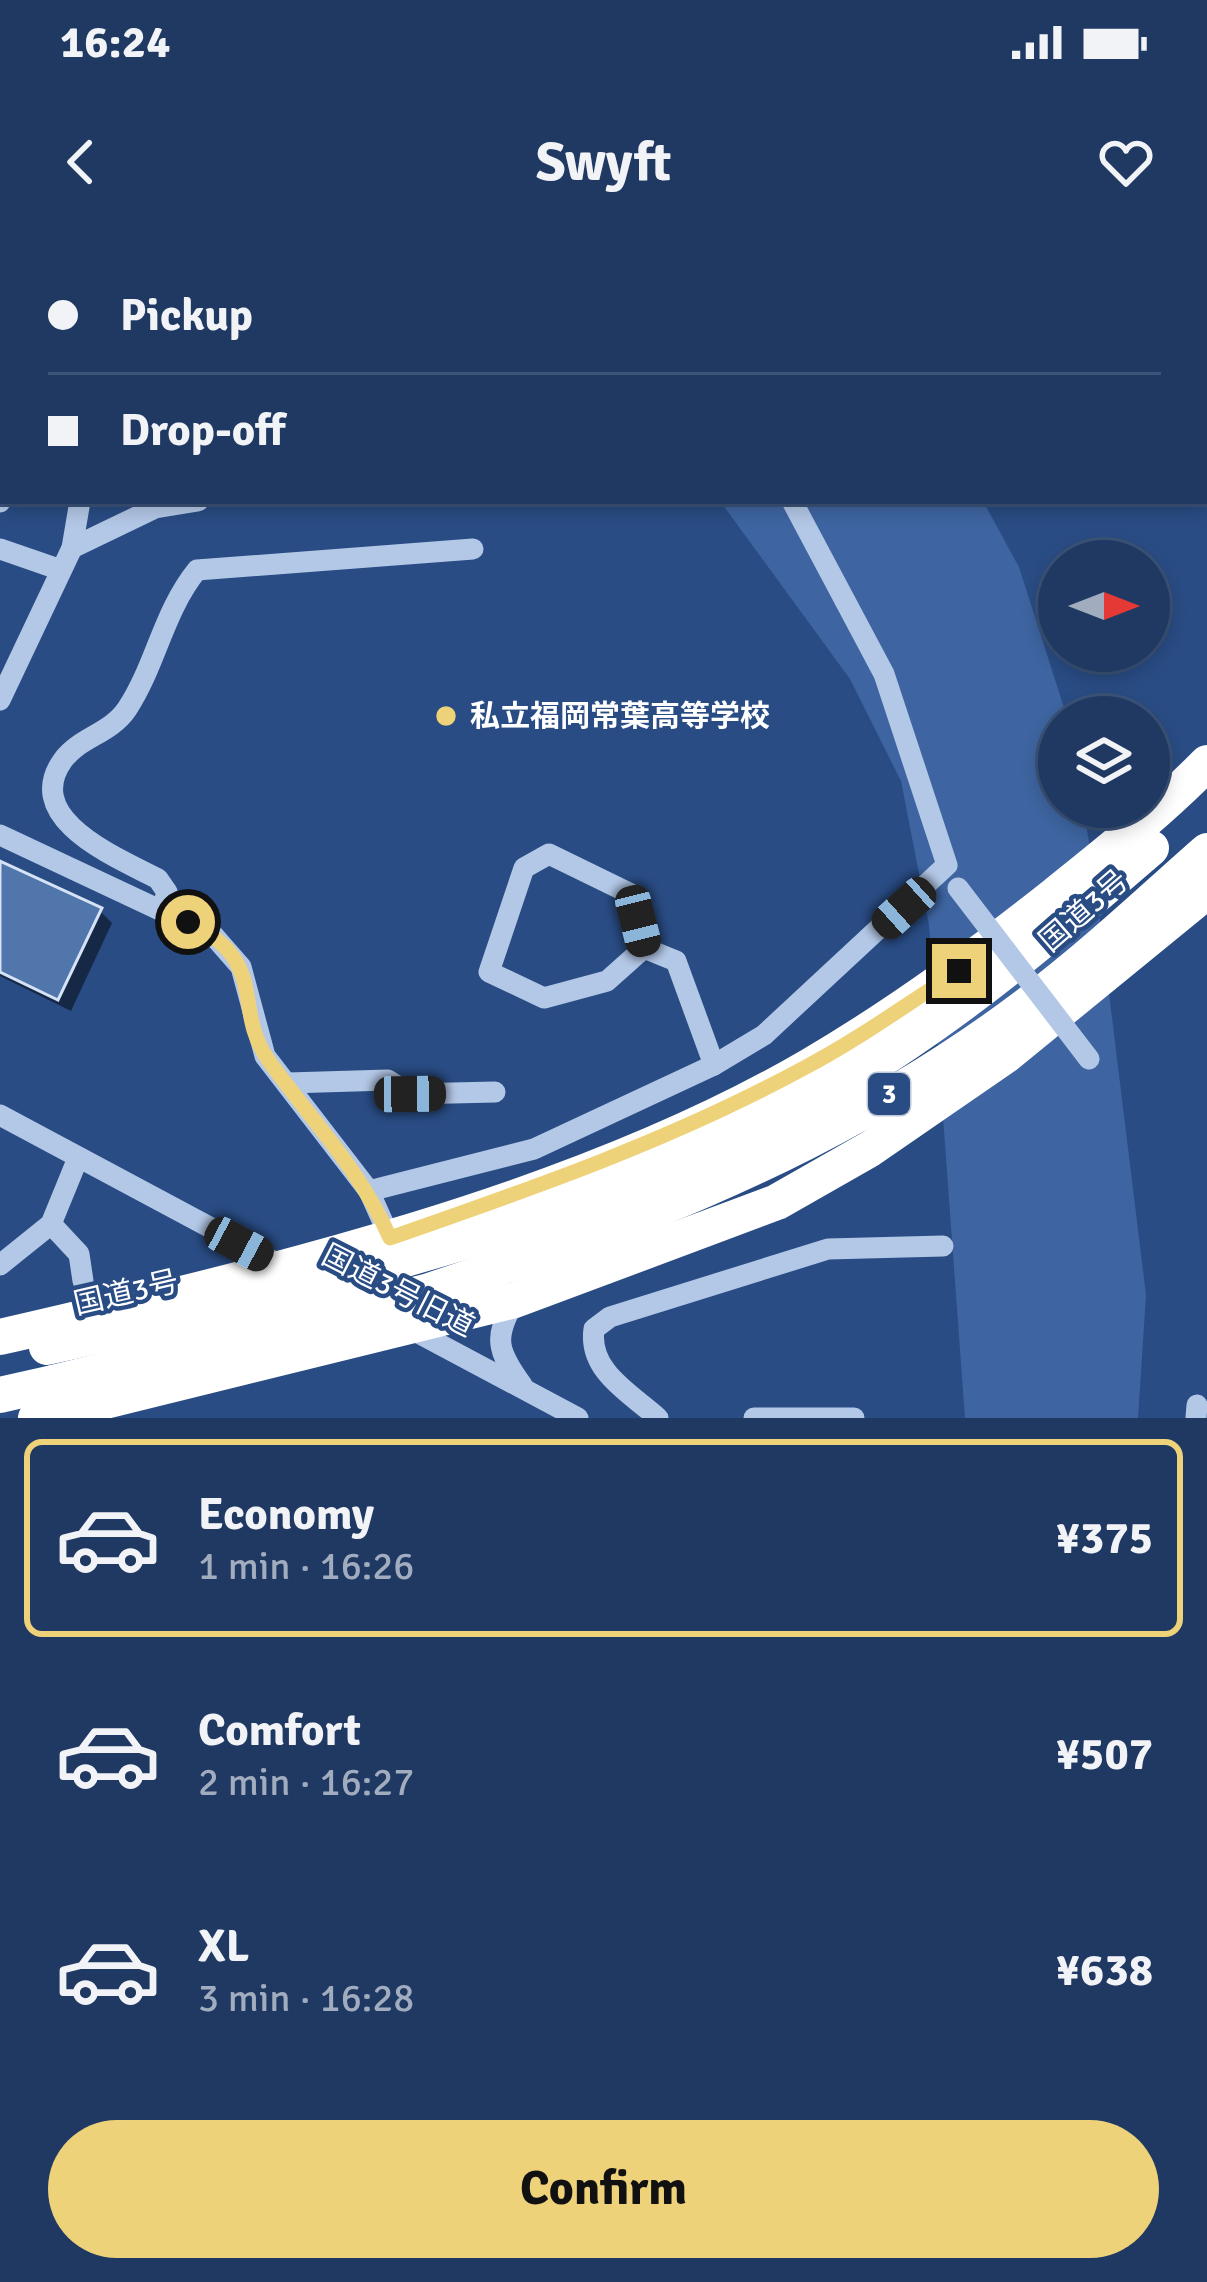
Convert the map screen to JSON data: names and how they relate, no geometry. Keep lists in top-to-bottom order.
{
  "streets": {
    "highway": ["国道3号", "3"],
    "street": ["国道3号旧道"]
  },
  "places": ["私立福岡常葉高等学校"],
  "north": "right",
  "page": {
    "status": "16:24",
    "header": "Swyft",
    "banner": ["Pickup", "Drop-off"],
    "list": [
      {
        "name": "Economy",
        "note": "1 min · 16:26",
        "value": "¥375"
      },
      {
        "name": "Comfort",
        "note": "2 min · 16:27",
        "value": "¥507"
      },
      {
        "name": "XL",
        "note": "3 min · 16:28",
        "value": "¥638"
      }
    ],
    "buttons": "Confirm"
  }
}
